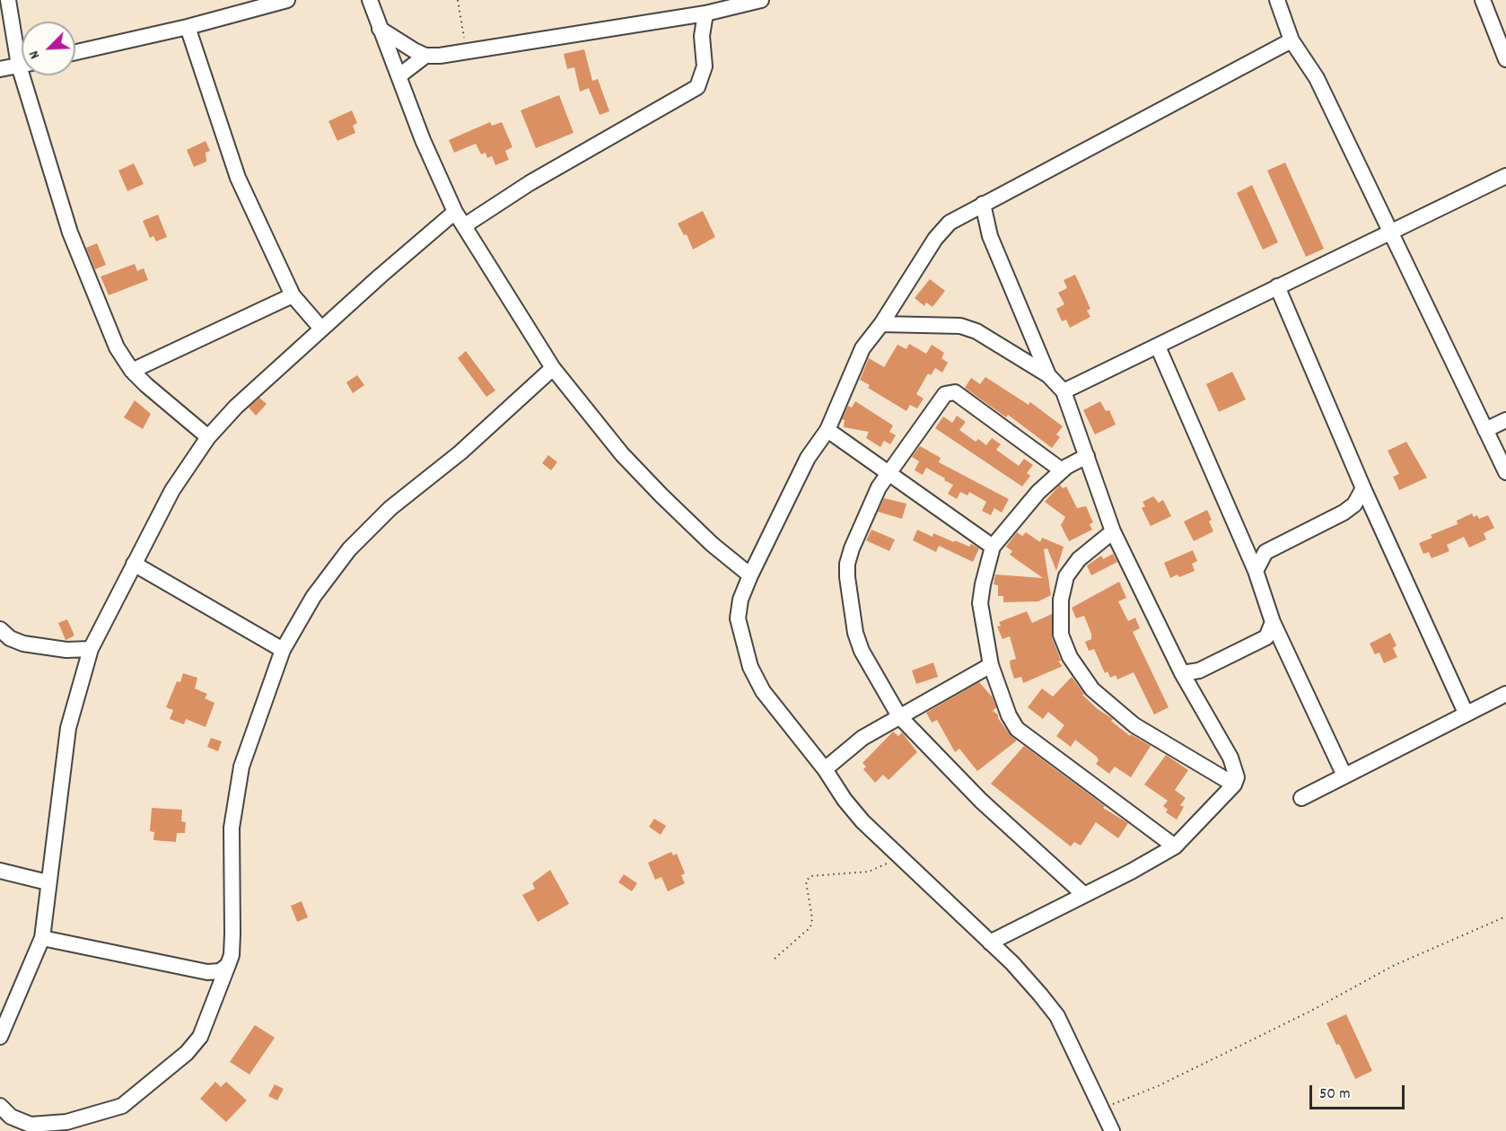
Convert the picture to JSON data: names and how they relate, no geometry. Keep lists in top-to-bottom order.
{
  "scale_bar": "50 m",
  "north": "bottom left"
}
